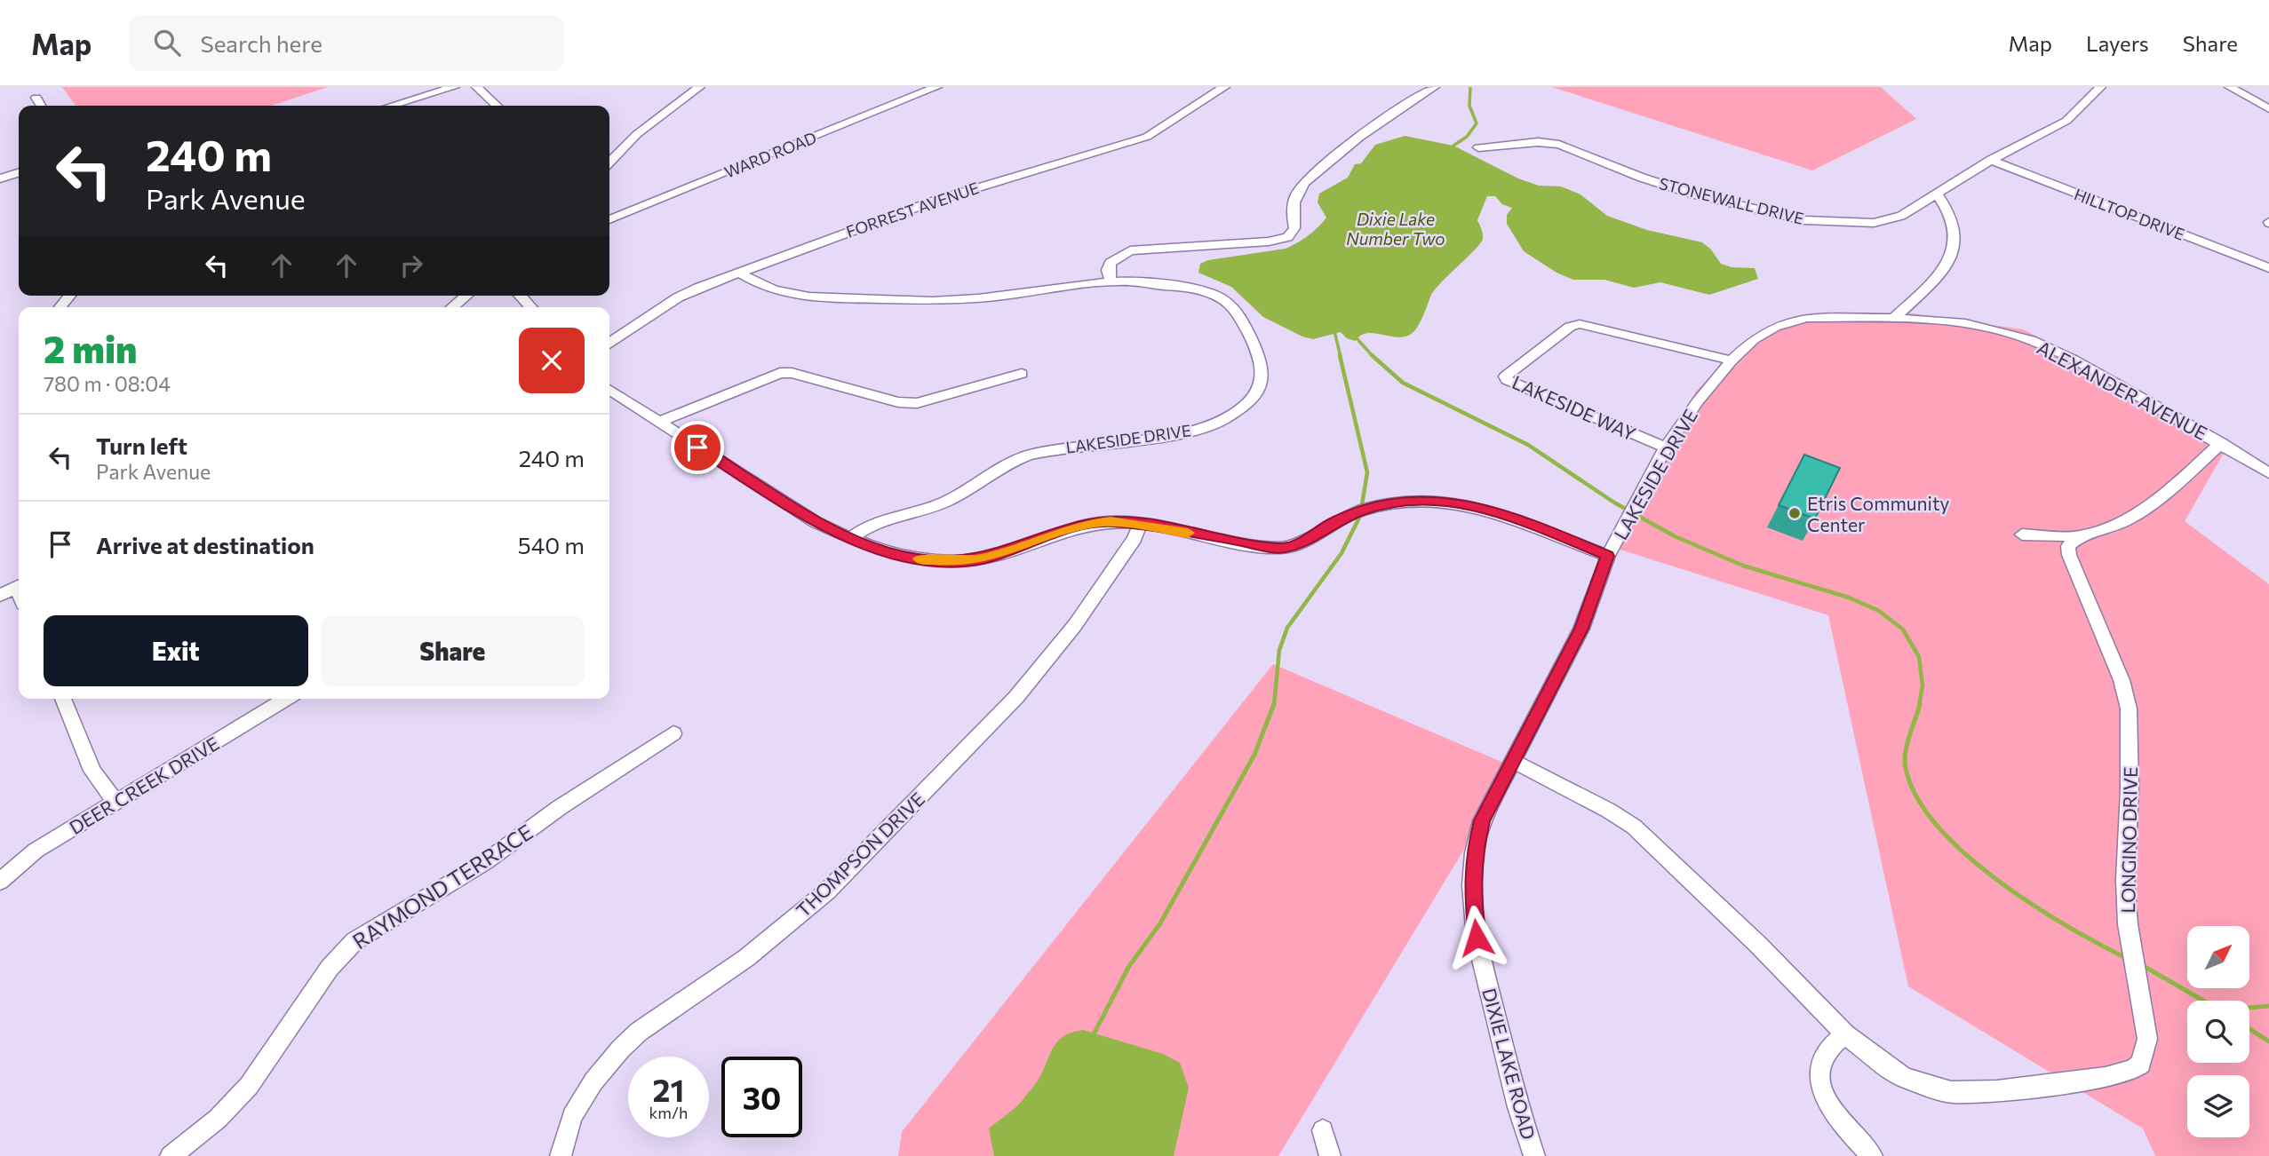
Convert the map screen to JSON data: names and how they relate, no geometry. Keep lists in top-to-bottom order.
{
  "streets": {
    "street": [
      "WARD ROAD",
      "STONEWALL DRIVE",
      "FORREST AVENUE",
      "HILLTOP DRIVE",
      "ALEXANDER AVENUE",
      "LAKESIDE WAY",
      "LAKESIDE DRIVE",
      "DEER CREEK DRIVE",
      "LONGINO DRIVE",
      "THOMPSON DRIVE",
      "RAYMOND TERRACE",
      "DIXIE LAKE ROAD"
    ]
  },
  "crossings": [
    ["STONEWALL DRIVE", "HILLTOP DRIVE"],
    ["FORREST AVENUE", "LAKESIDE DRIVE"],
    ["ALEXANDER AVENUE", "LAKESIDE DRIVE"],
    ["LAKESIDE WAY", "LAKESIDE DRIVE"],
    ["LAKESIDE DRIVE", "DIXIE LAKE ROAD"],
    ["LONGINO DRIVE", "DIXIE LAKE ROAD"]
  ],
  "water": ["Dixie Lake Number Two"],
  "places": ["Etris Community Center"],
  "north": "top right",
  "page": {
    "header": "Map",
    "search": "Search here",
    "nav": ["Map", "Layers", "Share"],
    "turn": ["240 m", "Park Avenue"],
    "heading": ["2 min", "780 m · 08:04"],
    "list": [
      {
        "name": "Turn left",
        "note": "Park Avenue",
        "value": "240 m"
      },
      {
        "name": "Arrive at destination",
        "value": "540 m"
      }
    ],
    "buttons": ["Exit", "Share"],
    "speed": "21 km/h",
    "limit": "30"
  }
}
